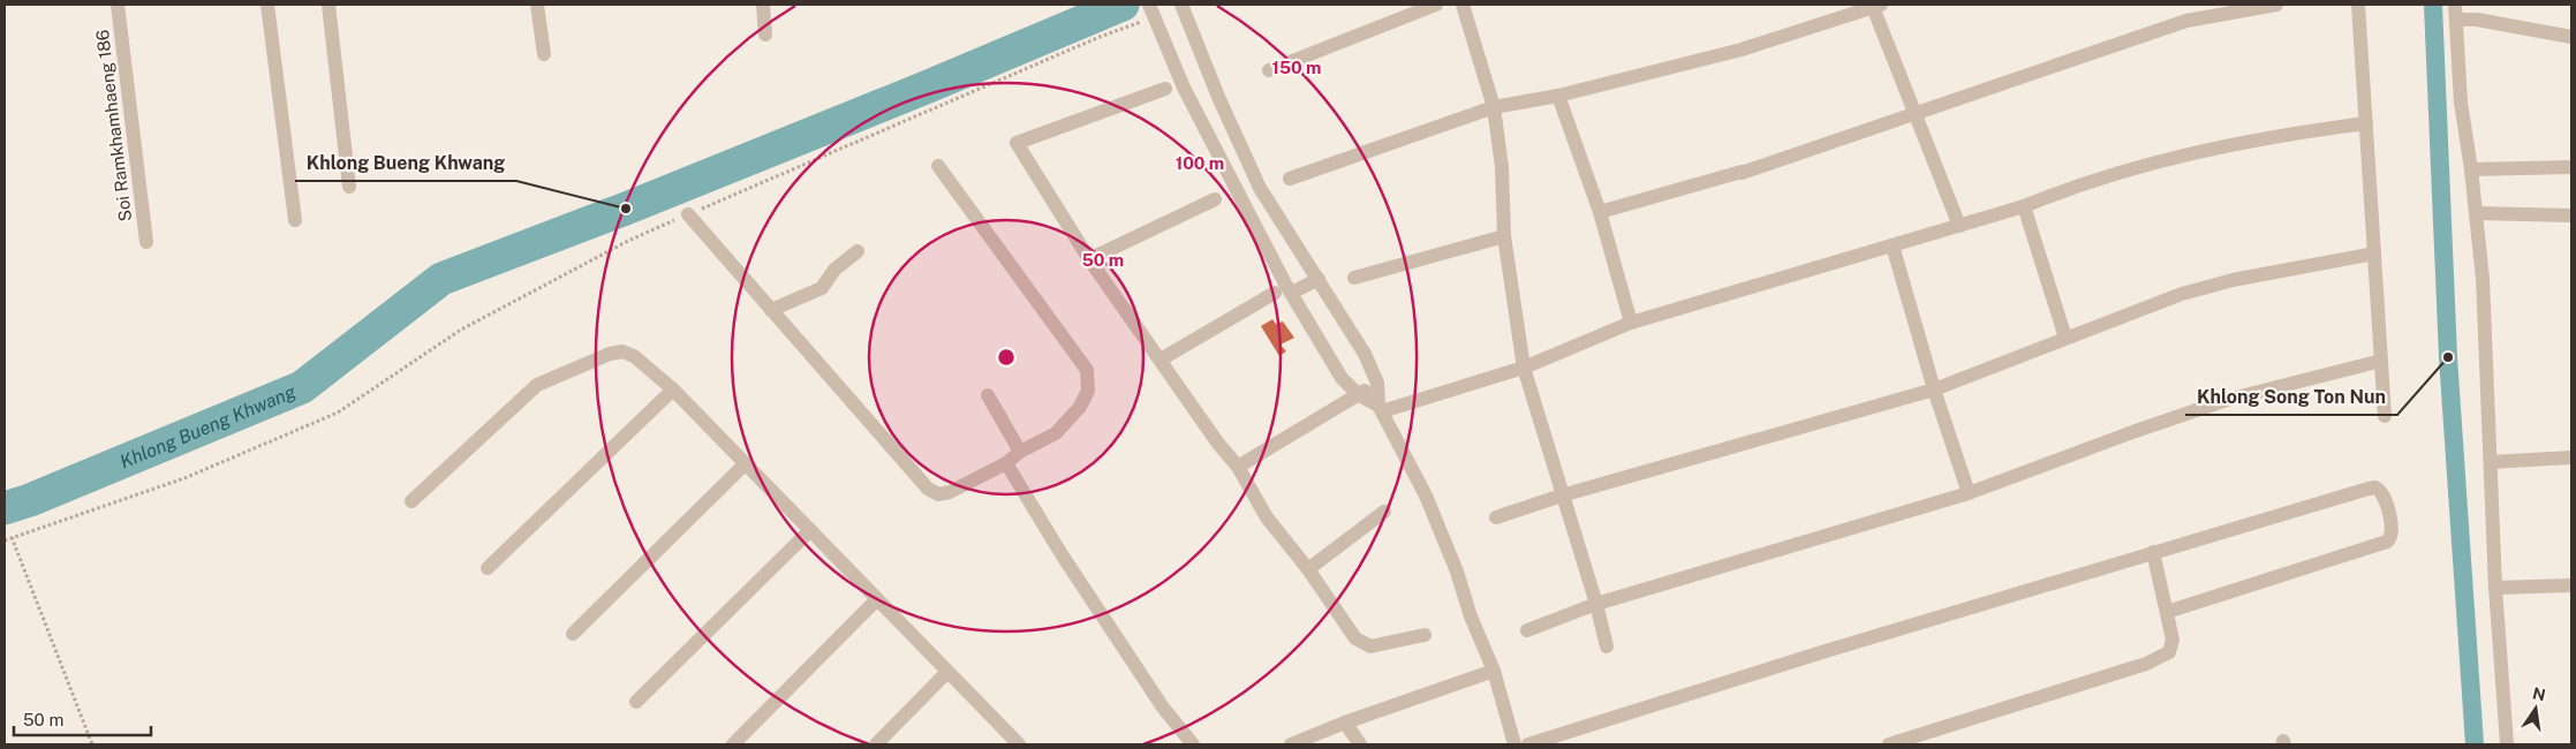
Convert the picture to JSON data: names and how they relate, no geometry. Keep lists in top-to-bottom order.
{
  "streets": {
    "street": ["Soi Ramkhamhaeng 186"]
  },
  "water": ["Khlong Bueng Khwang"],
  "places": ["Khlong Bueng Khwang", "Khlong Song Ton Nun"],
  "scale_bar": "50 m",
  "north": "top",
  "rings": ["150 m", "100 m", "50 m"]
}
